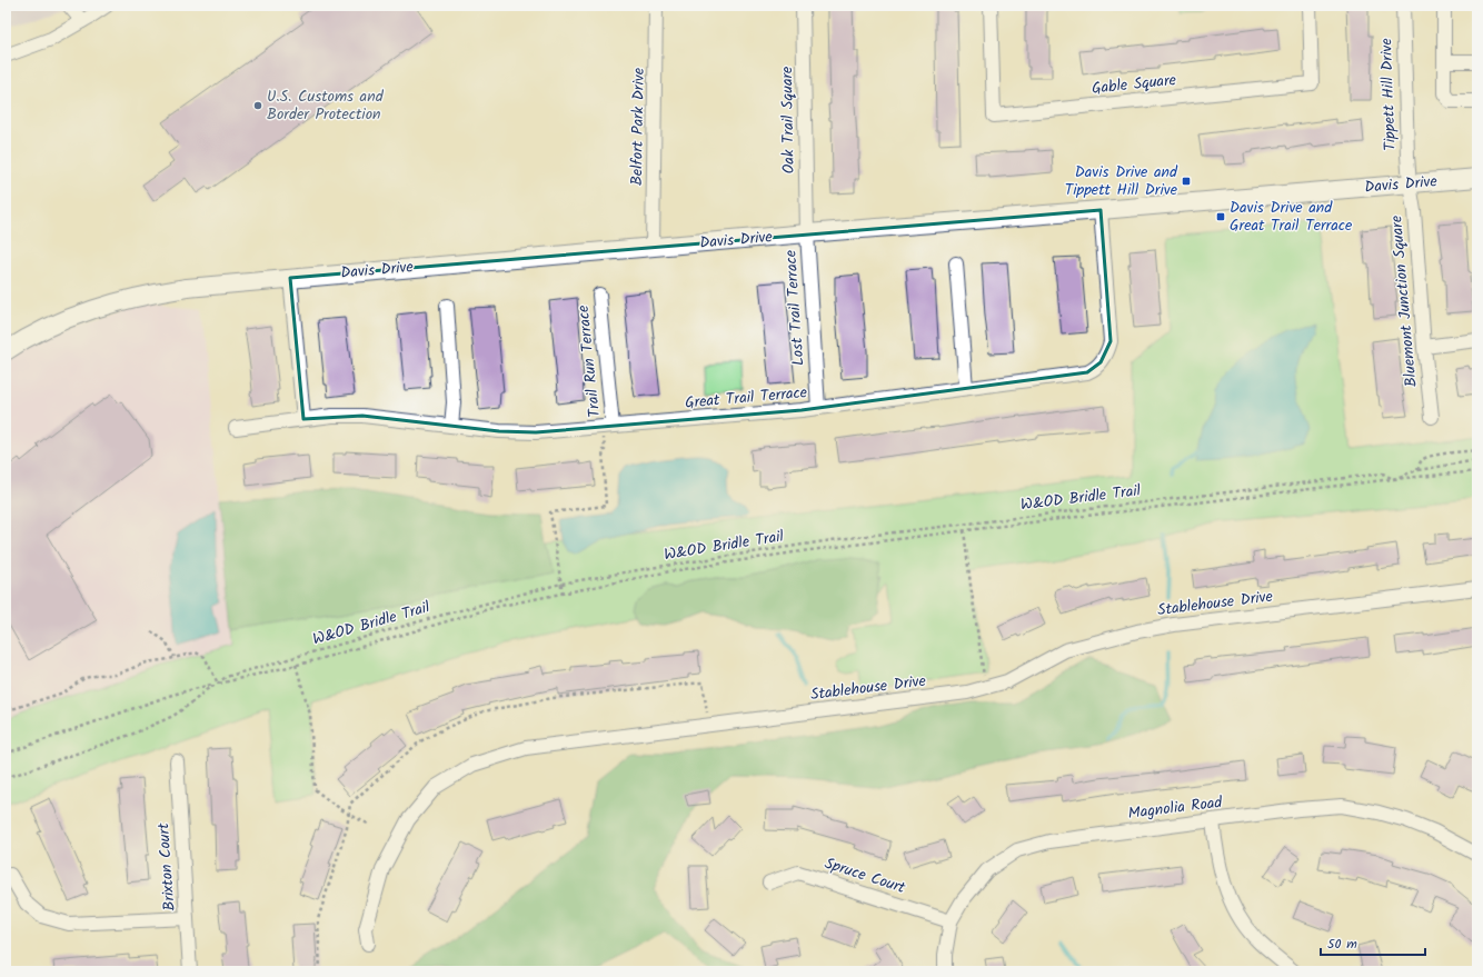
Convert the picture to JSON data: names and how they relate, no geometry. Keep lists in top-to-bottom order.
{
  "streets": {
    "main road": ["Davis Drive"],
    "street": [
      "Gable Square",
      "Tippett Hill Drive",
      "Oak Trail Square",
      "Belfort Park Drive",
      "Bluemont Junction Square",
      "Lost Trail Terrace",
      "Trail Run Terrace",
      "Great Trail Terrace",
      "Stablehouse Drive",
      "Magnolia Road",
      "Brixton Court",
      "Spruce Court"
    ],
    "path": ["W&OD Bridle Trail"]
  },
  "crossings": [
    ["Tippett Hill Drive", "Davis Drive"],
    ["Tippett Hill Drive", "Bluemont Junction Square"],
    ["Oak Trail Square", "Davis Drive"],
    ["Oak Trail Square", "Lost Trail Terrace"],
    ["Belfort Park Drive", "Davis Drive"],
    ["Davis Drive", "Bluemont Junction Square"],
    ["Davis Drive", "Lost Trail Terrace"],
    ["Davis Drive", "Great Trail Terrace"],
    ["Lost Trail Terrace", "Great Trail Terrace"],
    ["Trail Run Terrace", "Great Trail Terrace"],
    ["Magnolia Road", "Spruce Court"]
  ],
  "places": {
    "other": ["U.S. Customs and Border Protection"],
    "transit": ["Davis Drive and Tippett Hill Drive", "Davis Drive and Great Trail Terrace"]
  },
  "scale_bar": "50 m"
}
